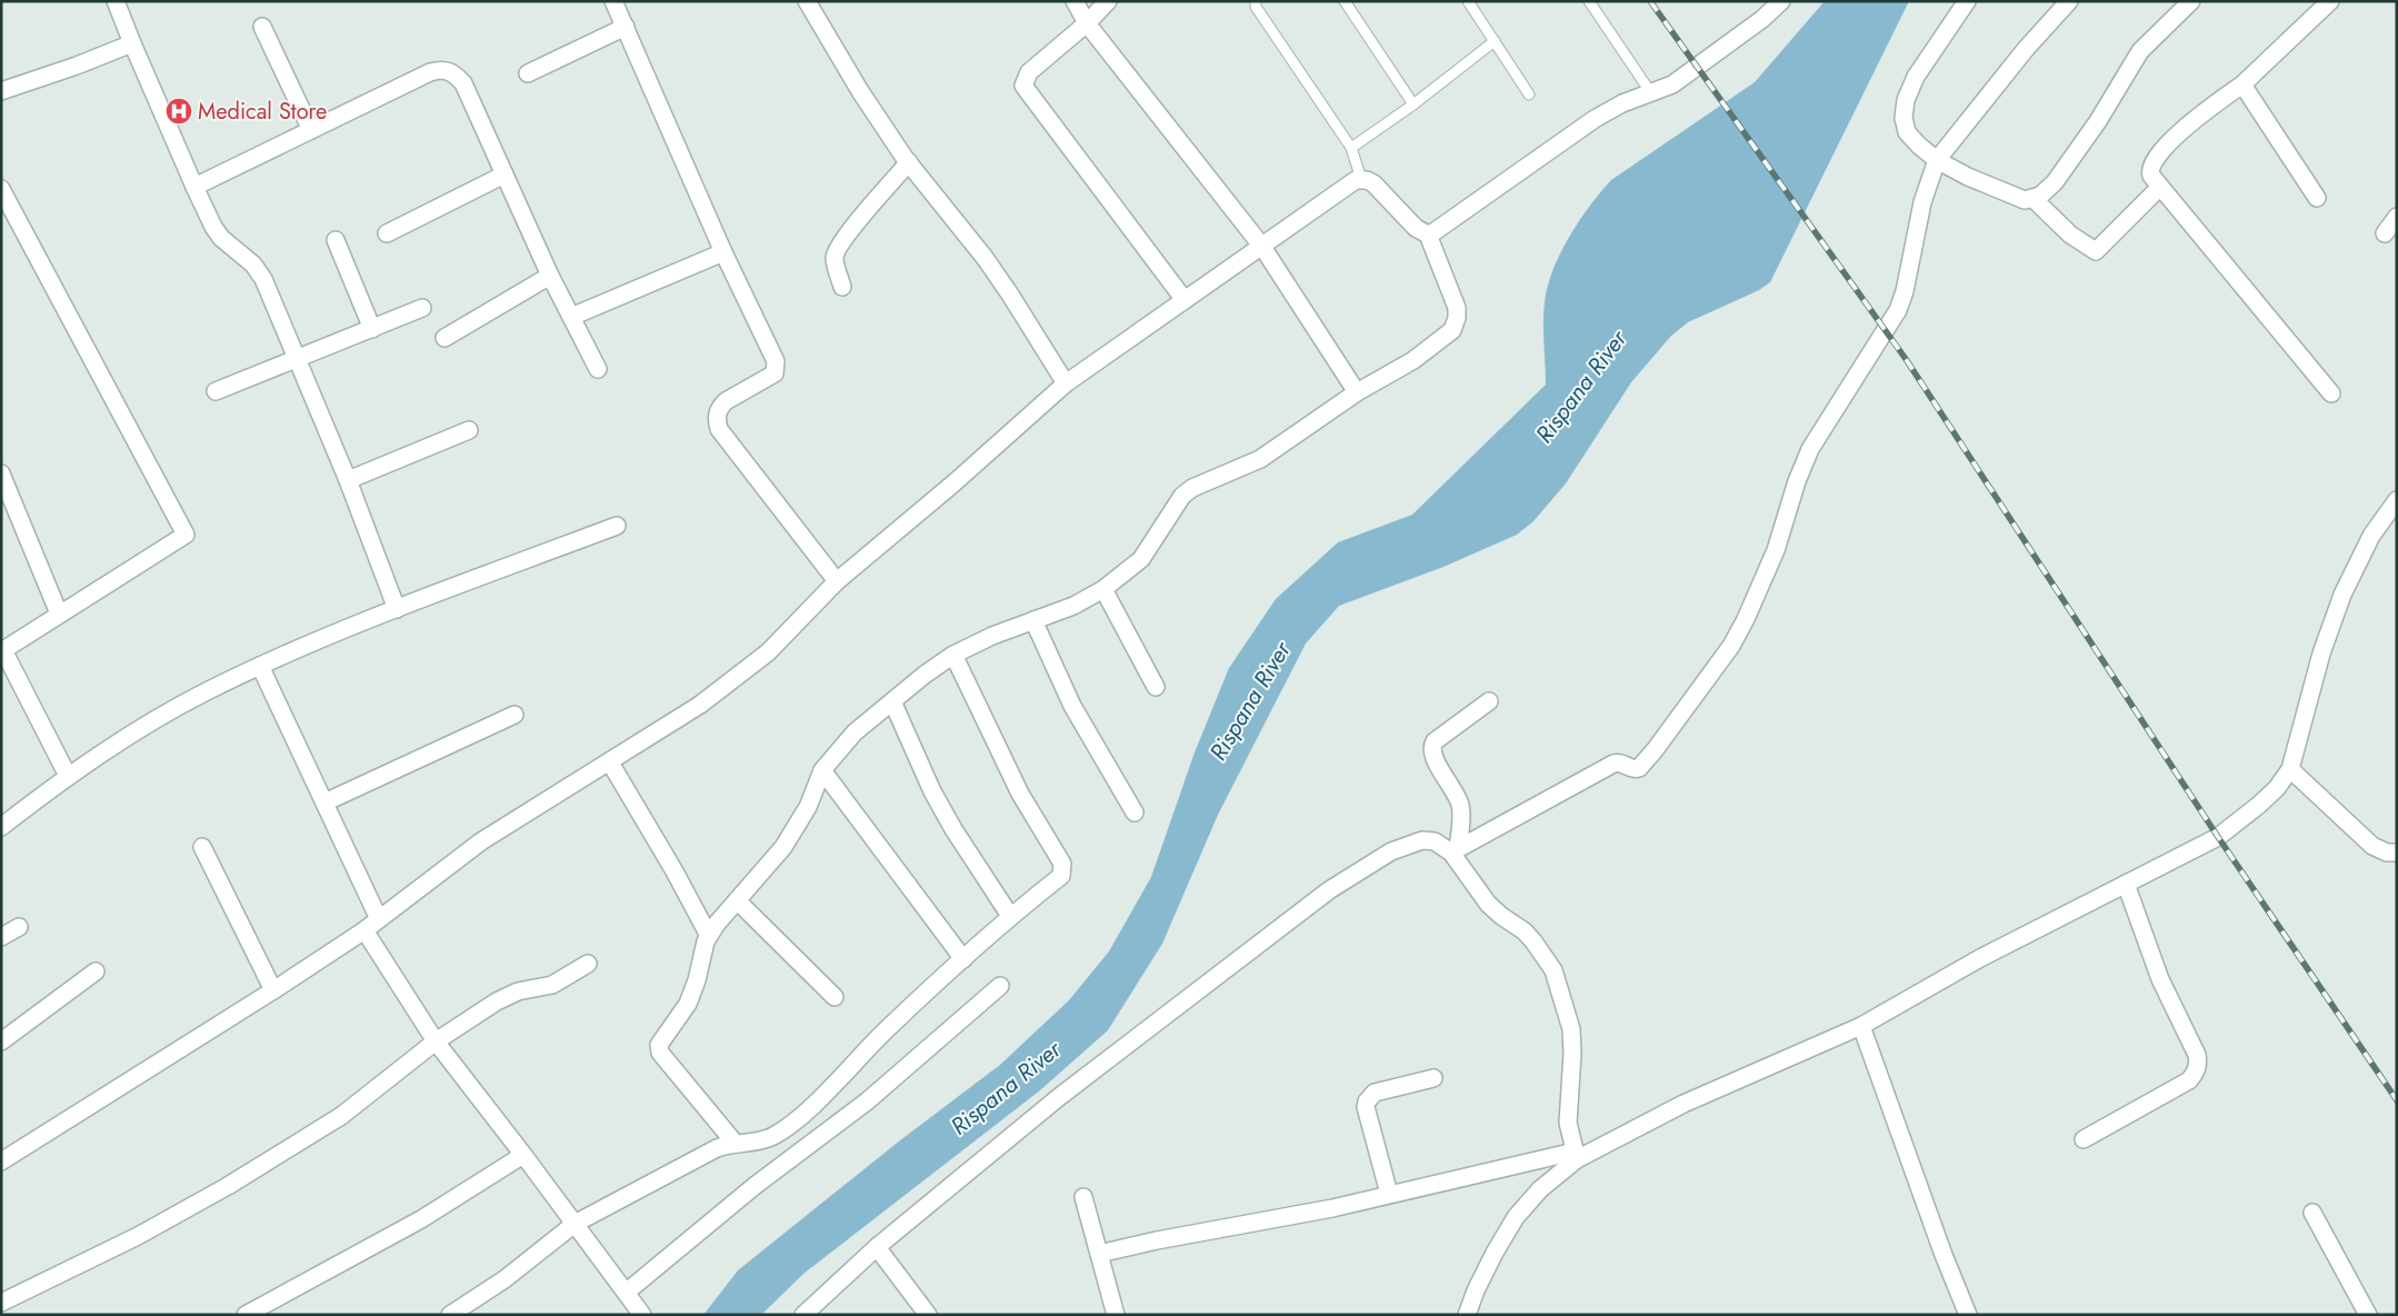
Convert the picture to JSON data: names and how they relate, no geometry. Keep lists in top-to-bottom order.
{
  "water": ["Rispana River"],
  "places": {
    "hospital": ["Medical Store"]
  }
}
